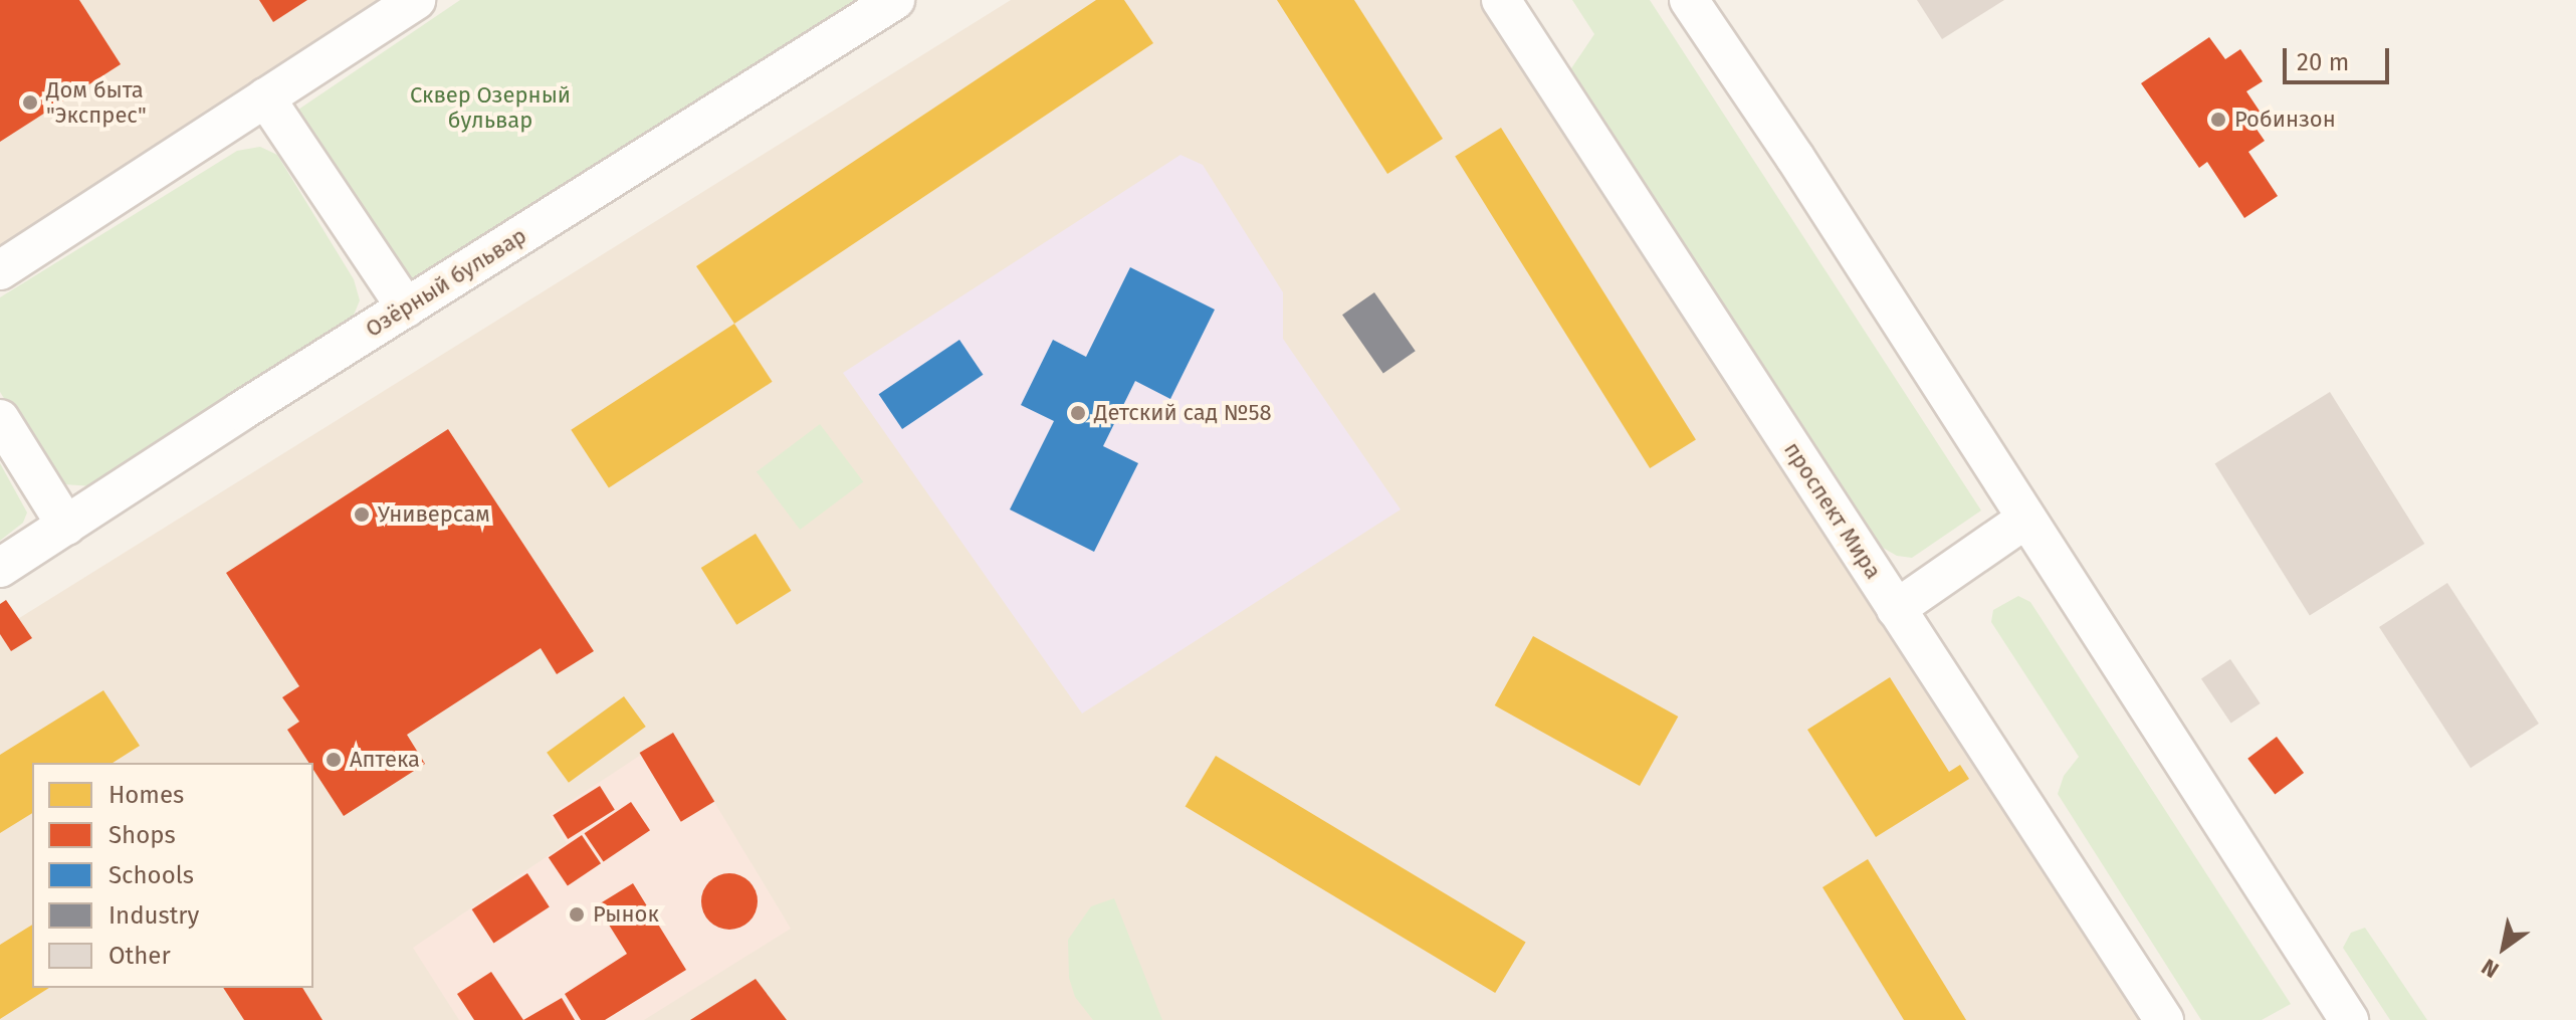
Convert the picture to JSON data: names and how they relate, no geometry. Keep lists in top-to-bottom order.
{
  "streets": {
    "street": ["Озёрный бульвар", "проспект Мира"]
  },
  "parks": ["Сквер Озерный бульвар"],
  "places": [
    "Дом быта \"Экспрес\"",
    "Робинзон",
    "Детский сад №58",
    "Универсам",
    "Аптека",
    "Рынок"
  ],
  "legend": [
    "Homes",
    "Shops",
    "Schools",
    "Industry",
    "Other"
  ],
  "scale_bar": "20 m",
  "north": "bottom left"
}
